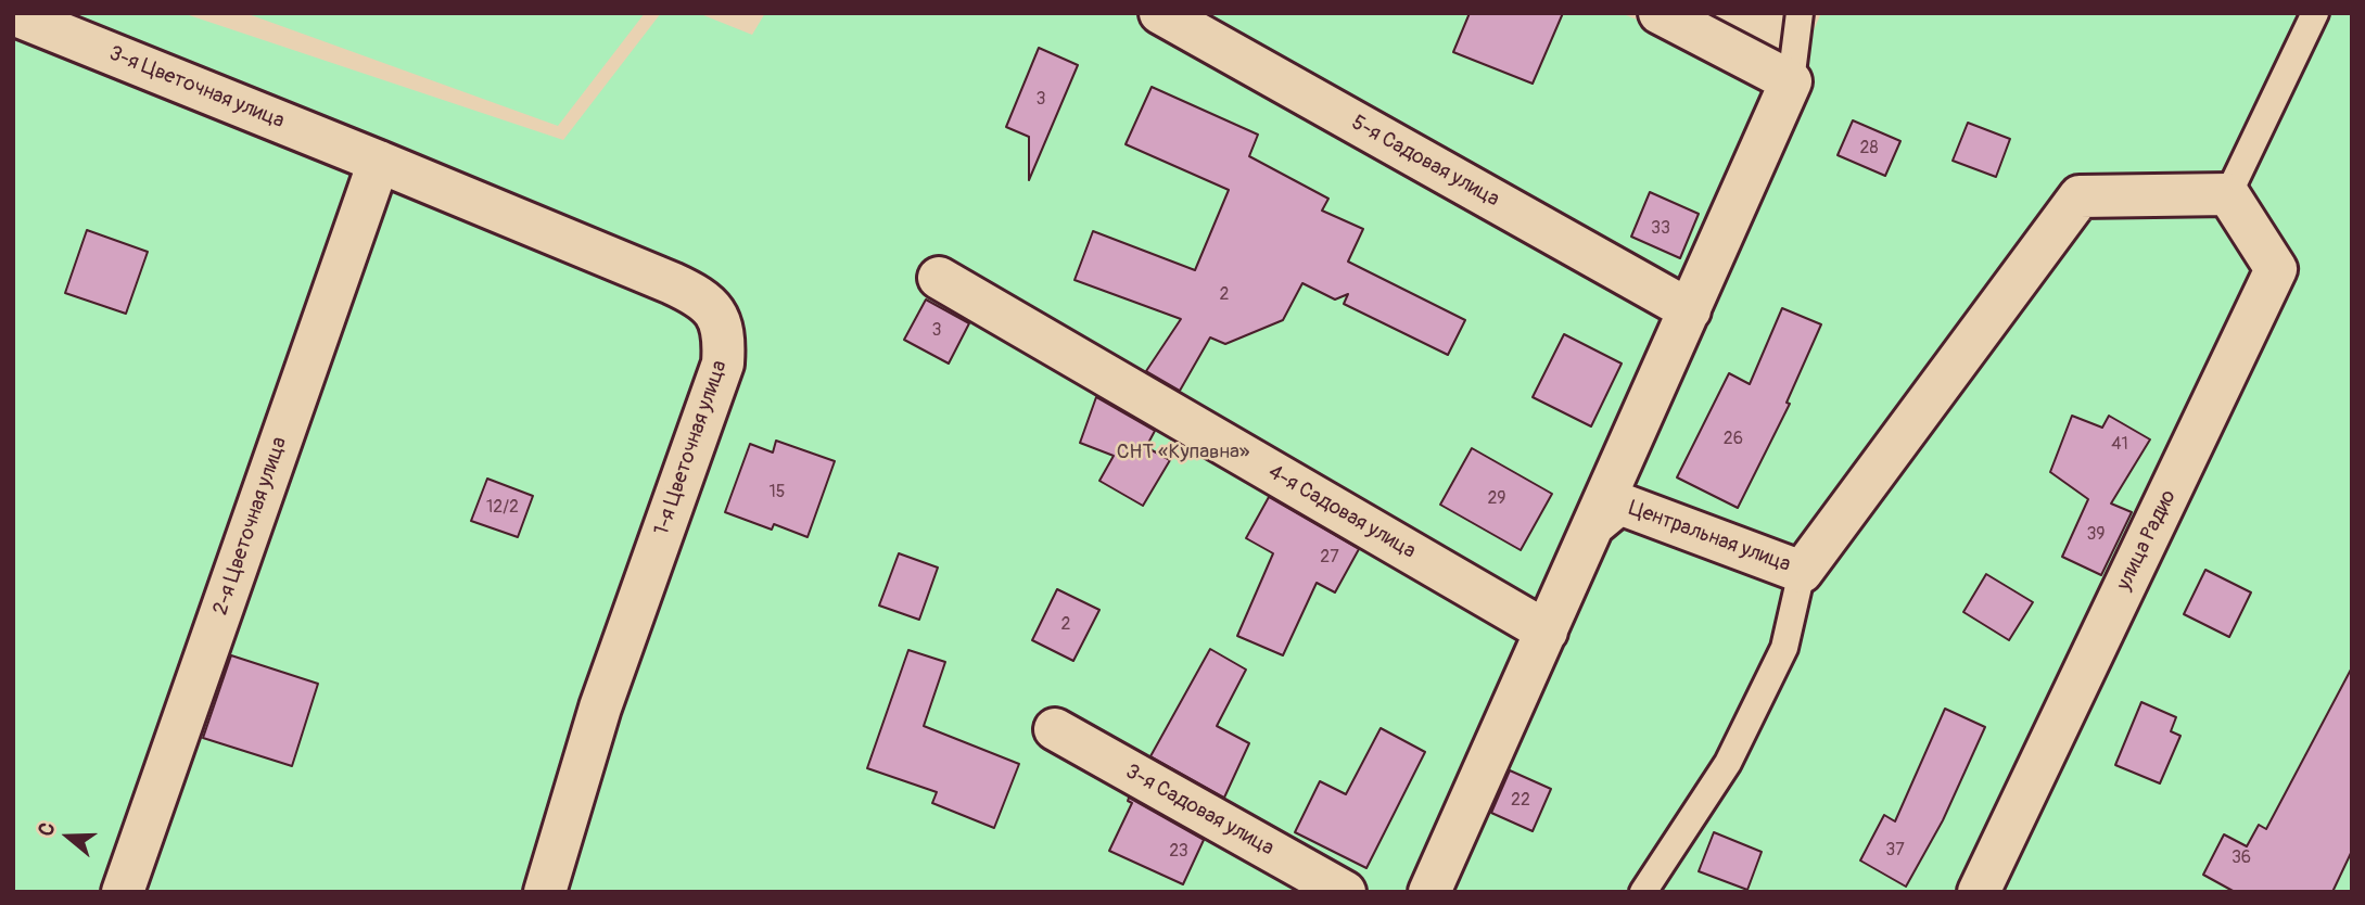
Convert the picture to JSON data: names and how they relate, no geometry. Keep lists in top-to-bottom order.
{
  "streets": {
    "street": [
      "3-я Цветочная улица",
      "5-я Садовая улица",
      "1-я Цветочная улица",
      "4-я Садовая улица",
      "2-я Цветочная улица",
      "Центральная улица",
      "улица Радио",
      "3-я Садовая улица"
    ]
  },
  "crossings": [
    ["3-я Цветочная улица", "1-я Цветочная улица"],
    ["3-я Цветочная улица", "2-я Цветочная улица"],
    ["1-я Цветочная улица", "2-я Цветочная улица"],
    ["Центральная улица", "улица Радио"]
  ],
  "parks": ["СНТ «Купавна»"],
  "house_numbers": [
    "3",
    "28",
    "33",
    "2",
    "3",
    "26",
    "41",
    "15",
    "29",
    "12/2",
    "39",
    "27",
    "2",
    "22",
    "37",
    "23",
    "36"
  ],
  "north": "left"
}
